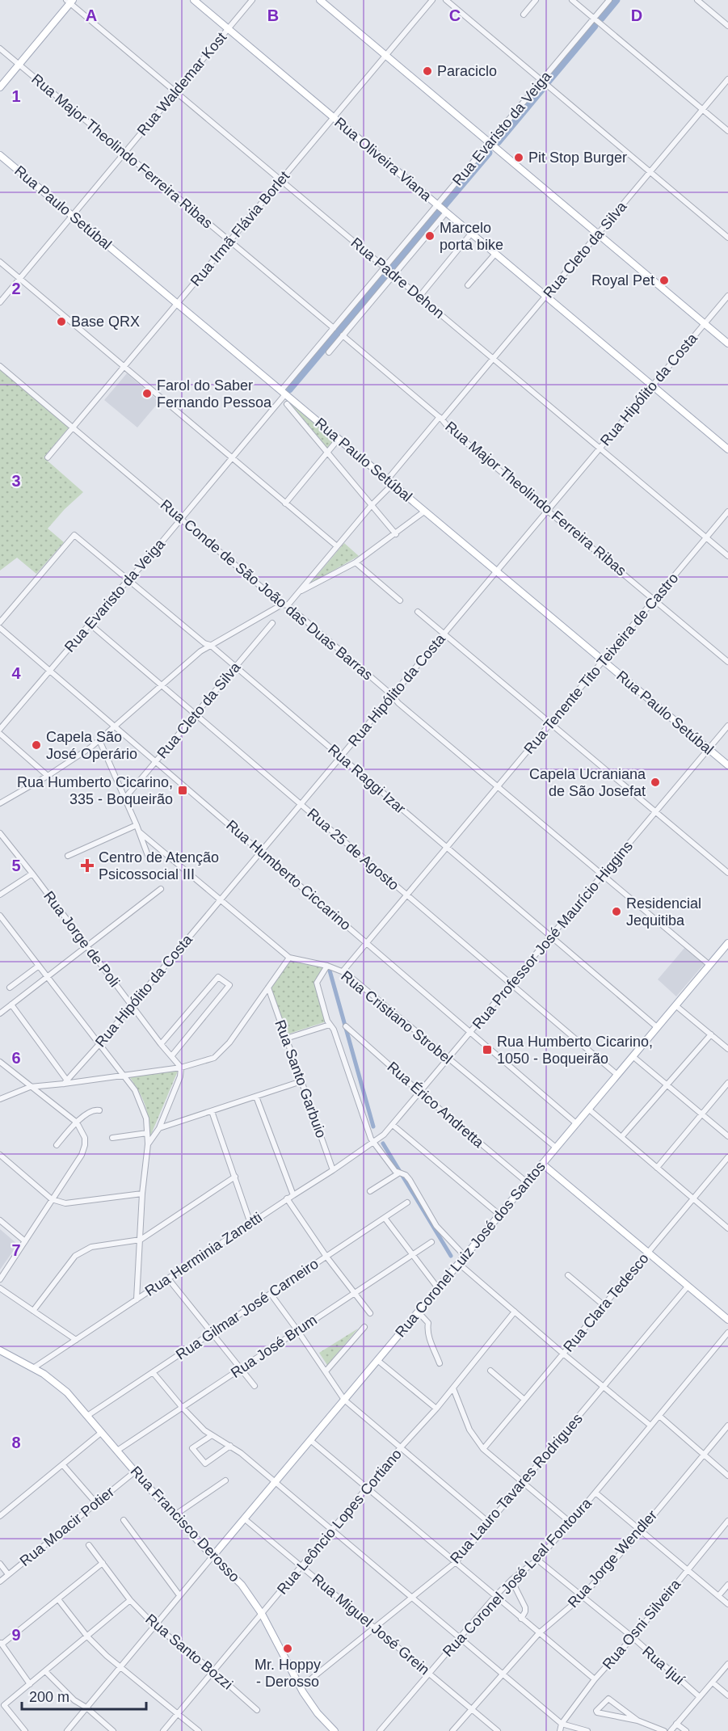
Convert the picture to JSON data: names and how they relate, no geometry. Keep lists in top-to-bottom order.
{
  "streets": {
    "main road": [
      "Rua Oliveira Viana",
      "Rua Paulo Setúbal",
      "Rua Coronel Luiz José dos Santos",
      "Rua Francisco Derosso"
    ],
    "street": [
      "Rua Waldemar Kost",
      "Rua Evaristo da Veiga",
      "Rua Major Theolindo Ferreira Ribas",
      "Rua Irmã Flávia Borlet",
      "Rua Cleto da Silva",
      "Rua Padre Dehon",
      "Rua Hipólito da Costa",
      "Rua Conde de São João das Duas Barras",
      "Rua Tenente Tito Teixeira de Castro",
      "Rua Raggi Izar",
      "Rua 25 de Agosto",
      "Rua Humberto Ciccarino",
      "Rua Professor José Maurício Higgins",
      "Rua Jorge de Poli",
      "Rua Cristiano Strobel",
      "Rua Santo Garbuio",
      "Rua Érico Andretta",
      "Rua Herminia Zanetti",
      "Rua Clara Tedesco",
      "Rua Gilmar José Carneiro",
      "Rua José Brum",
      "Rua Lauro Tavares Rodrigues",
      "Rua Leôncio Lopes Cortiano",
      "Rua Moacir Potier",
      "Rua Jorge Wendler",
      "Rua Coronel José Leal Fontoura",
      "Rua Miguel José Grein",
      "Rua Osni Silveira",
      "Rua Santo Bozzi",
      "Rua Ijuí"
    ]
  },
  "crossings": [
    ["Rua Waldemar Kost", "Rua Major Theolindo Ferreira Ribas"],
    ["Rua Waldemar Kost", "Rua Oliveira Viana"],
    ["Rua Waldemar Kost", "Rua Paulo Setúbal"],
    ["Rua Waldemar Kost", "Rua Padre Dehon"],
    ["Rua Evaristo da Veiga", "Rua Major Theolindo Ferreira Ribas"],
    ["Rua Evaristo da Veiga", "Rua Oliveira Viana"],
    ["Rua Evaristo da Veiga", "Rua Paulo Setúbal"],
    ["Rua Evaristo da Veiga", "Rua Padre Dehon"],
    ["Rua Evaristo da Veiga", "Rua Conde de São João das Duas Barras"],
    ["Rua Evaristo da Veiga", "Rua Raggi Izar"],
    ["Rua Evaristo da Veiga", "Rua 25 de Agosto"],
    ["Rua Evaristo da Veiga", "Rua Humberto Ciccarino"],
    ["Rua Major Theolindo Ferreira Ribas", "Rua Irmã Flávia Borlet"],
    ["Rua Major Theolindo Ferreira Ribas", "Rua Cleto da Silva"],
    ["Rua Major Theolindo Ferreira Ribas", "Rua Hipólito da Costa"],
    ["Rua Major Theolindo Ferreira Ribas", "Rua Tenente Tito Teixeira de Castro"],
    ["Rua Oliveira Viana", "Rua Irmã Flávia Borlet"],
    ["Rua Oliveira Viana", "Rua Cleto da Silva"],
    ["Rua Oliveira Viana", "Rua Hipólito da Costa"],
    ["Rua Paulo Setúbal", "Rua Irmã Flávia Borlet"],
    ["Rua Paulo Setúbal", "Rua Cleto da Silva"],
    ["Rua Paulo Setúbal", "Rua Hipólito da Costa"],
    ["Rua Paulo Setúbal", "Rua Tenente Tito Teixeira de Castro"],
    ["Rua Paulo Setúbal", "Rua Professor José Maurício Higgins"],
    ["Rua Irmã Flávia Borlet", "Rua Padre Dehon"],
    ["Rua Irmã Flávia Borlet", "Rua Conde de São João das Duas Barras"],
    ["Rua Cleto da Silva", "Rua Padre Dehon"],
    ["Rua Cleto da Silva", "Rua Conde de São João das Duas Barras"],
    ["Rua Cleto da Silva", "Rua Raggi Izar"],
    ["Rua Cleto da Silva", "Rua 25 de Agosto"],
    ["Rua Cleto da Silva", "Rua Humberto Ciccarino"],
    ["Rua Padre Dehon", "Rua Hipólito da Costa"],
    ["Rua Padre Dehon", "Rua Tenente Tito Teixeira de Castro"],
    ["Rua Hipólito da Costa", "Rua Conde de São João das Duas Barras"],
    ["Rua Hipólito da Costa", "Rua Raggi Izar"],
    ["Rua Hipólito da Costa", "Rua 25 de Agosto"],
    ["Rua Hipólito da Costa", "Rua Humberto Ciccarino"],
    ["Rua Hipólito da Costa", "Rua Jorge de Poli"],
    ["Rua Hipólito da Costa", "Rua Cristiano Strobel"],
    ["Rua Conde de São João das Duas Barras", "Rua Tenente Tito Teixeira de Castro"],
    ["Rua Conde de São João das Duas Barras", "Rua Professor José Maurício Higgins"],
    ["Rua Conde de São João das Duas Barras", "Rua Coronel Luiz José dos Santos"],
    ["Rua Tenente Tito Teixeira de Castro", "Rua Raggi Izar"],
    ["Rua Tenente Tito Teixeira de Castro", "Rua 25 de Agosto"],
    ["Rua Tenente Tito Teixeira de Castro", "Rua Humberto Ciccarino"],
    ["Rua Tenente Tito Teixeira de Castro", "Rua Cristiano Strobel"],
    ["Rua Raggi Izar", "Rua Professor José Maurício Higgins"],
    ["Rua Raggi Izar", "Rua Coronel Luiz José dos Santos"],
    ["Rua 25 de Agosto", "Rua Professor José Maurício Higgins"],
    ["Rua 25 de Agosto", "Rua Coronel Luiz José dos Santos"],
    ["Rua Humberto Ciccarino", "Rua Professor José Maurício Higgins"],
    ["Rua Humberto Ciccarino", "Rua Coronel Luiz José dos Santos"],
    ["Rua Professor José Maurício Higgins", "Rua Cristiano Strobel"],
    ["Rua Professor José Maurício Higgins", "Rua Érico Andretta"],
    ["Rua Professor José Maurício Higgins", "Rua Herminia Zanetti"],
    ["Rua Cristiano Strobel", "Rua Coronel Luiz José dos Santos"],
    ["Rua Santo Garbuio", "Rua Herminia Zanetti"],
    ["Rua Érico Andretta", "Rua Coronel Luiz José dos Santos"],
    ["Rua Coronel Luiz José dos Santos", "Rua Francisco Derosso"],
    ["Rua Coronel Luiz José dos Santos", "Rua Miguel José Grein"],
    ["Rua Herminia Zanetti", "Rua Francisco Derosso"],
    ["Rua Gilmar José Carneiro", "Rua Francisco Derosso"],
    ["Rua José Brum", "Rua Francisco Derosso"],
    ["Rua Lauro Tavares Rodrigues", "Rua Francisco Derosso"],
    ["Rua Lauro Tavares Rodrigues", "Rua Miguel José Grein"],
    ["Rua Leôncio Lopes Cortiano", "Rua Francisco Derosso"],
    ["Rua Leôncio Lopes Cortiano", "Rua Miguel José Grein"],
    ["Rua Leôncio Lopes Cortiano", "Rua Santo Bozzi"],
    ["Rua Francisco Derosso", "Rua Moacir Potier"],
    ["Rua Jorge Wendler", "Rua Miguel José Grein"],
    ["Rua Jorge Wendler", "Rua Ijuí"],
    ["Rua Coronel José Leal Fontoura", "Rua Miguel José Grein"],
    ["Rua Coronel José Leal Fontoura", "Rua Ijuí"],
    ["Rua Osni Silveira", "Rua Ijuí"]
  ],
  "places": {
    "other": [
      "Paraciclo",
      "Pit Stop Burger",
      "Marcelo porta bike",
      "Royal Pet",
      "Base QRX",
      "Farol do Saber Fernando Pessoa",
      "Capela São José Operário",
      "Capela Ucraniana de São Josefat",
      "Residencial Jequitiba",
      "Mr. Hoppy - Derosso"
    ],
    "transit": ["Rua Humberto Cicarino, 335 - Boqueirão", "Rua Humberto Cicarino, 1050 - Boqueirão"],
    "health": ["Centro de Atenção Psicossocial III"]
  },
  "scale_bar": "200 m",
  "grid": {
    "columns": [
      "A",
      "B",
      "C",
      "D"
    ],
    "rows": [
      "1",
      "2",
      "3",
      "4",
      "5",
      "6",
      "7",
      "8",
      "9"
    ]
  }
}
